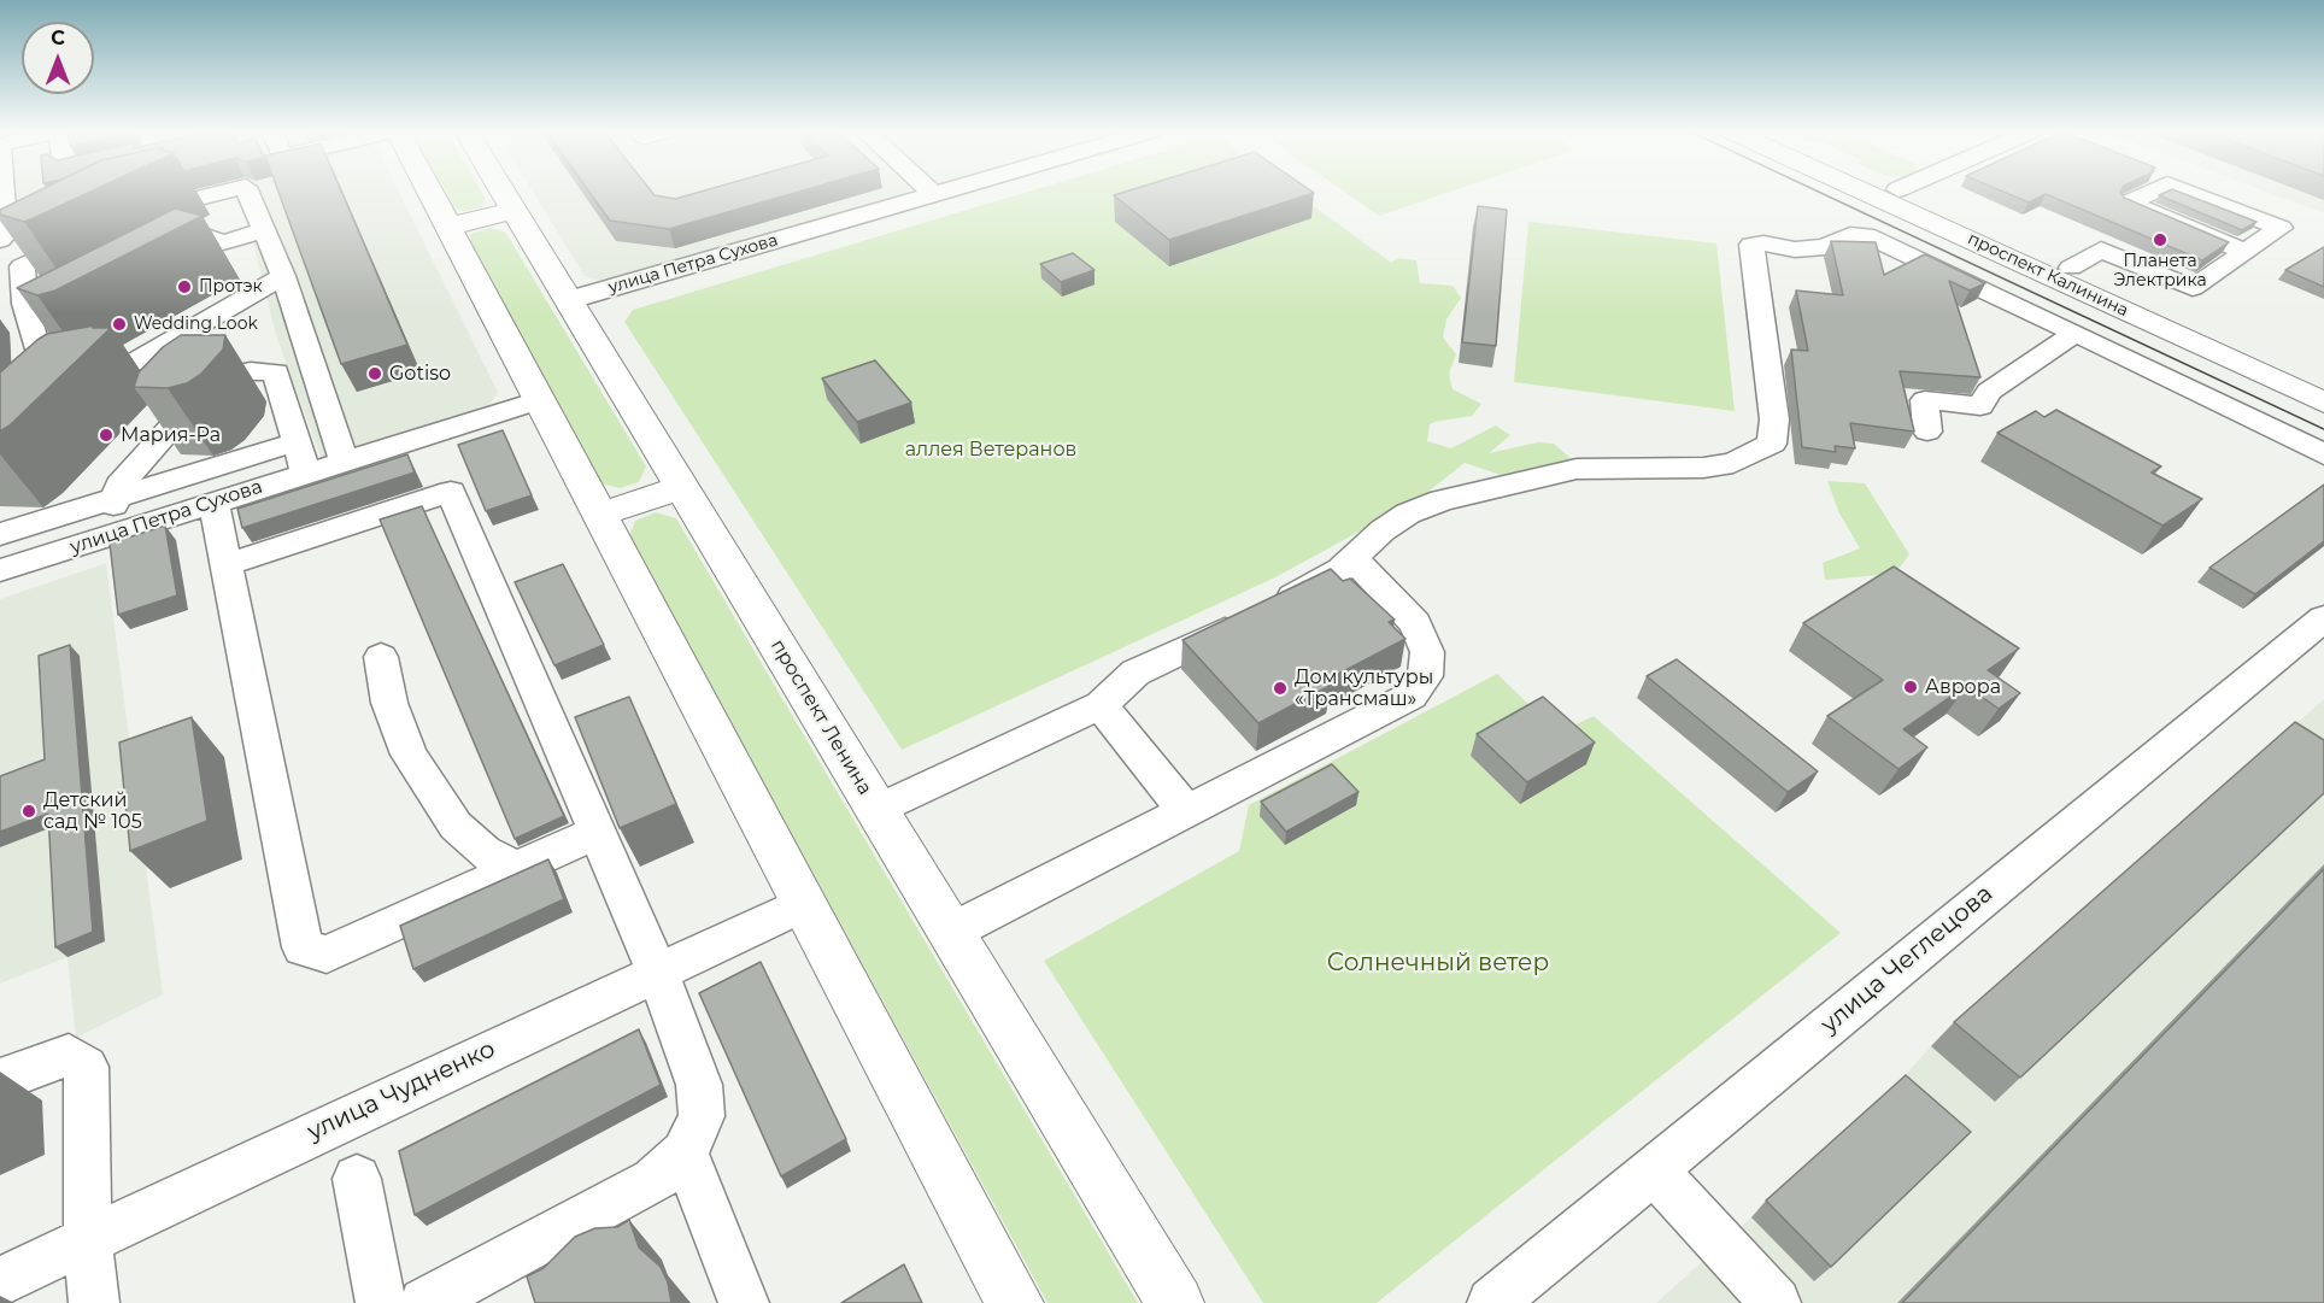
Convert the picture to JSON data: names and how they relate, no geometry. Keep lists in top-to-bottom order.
{
  "streets": {
    "main road": ["проспект Калинина", "проспект Ленина"],
    "street": ["улица Петра Сухова", "улица Чеглецова", "улица Чудненко"]
  },
  "crossings": [
    ["улица Петра Сухова", "проспект Ленина"]
  ],
  "parks": ["аллея Ветеранов", "Солнечный ветер"],
  "places": [
    "Планета Электрика",
    "Протэк",
    "Wedding Look",
    "Gotiso",
    "Мария-Ра",
    "Аврора",
    "Дом культуры «Трансмаш»",
    "Детский сад № 105"
  ],
  "north": "top"
}
